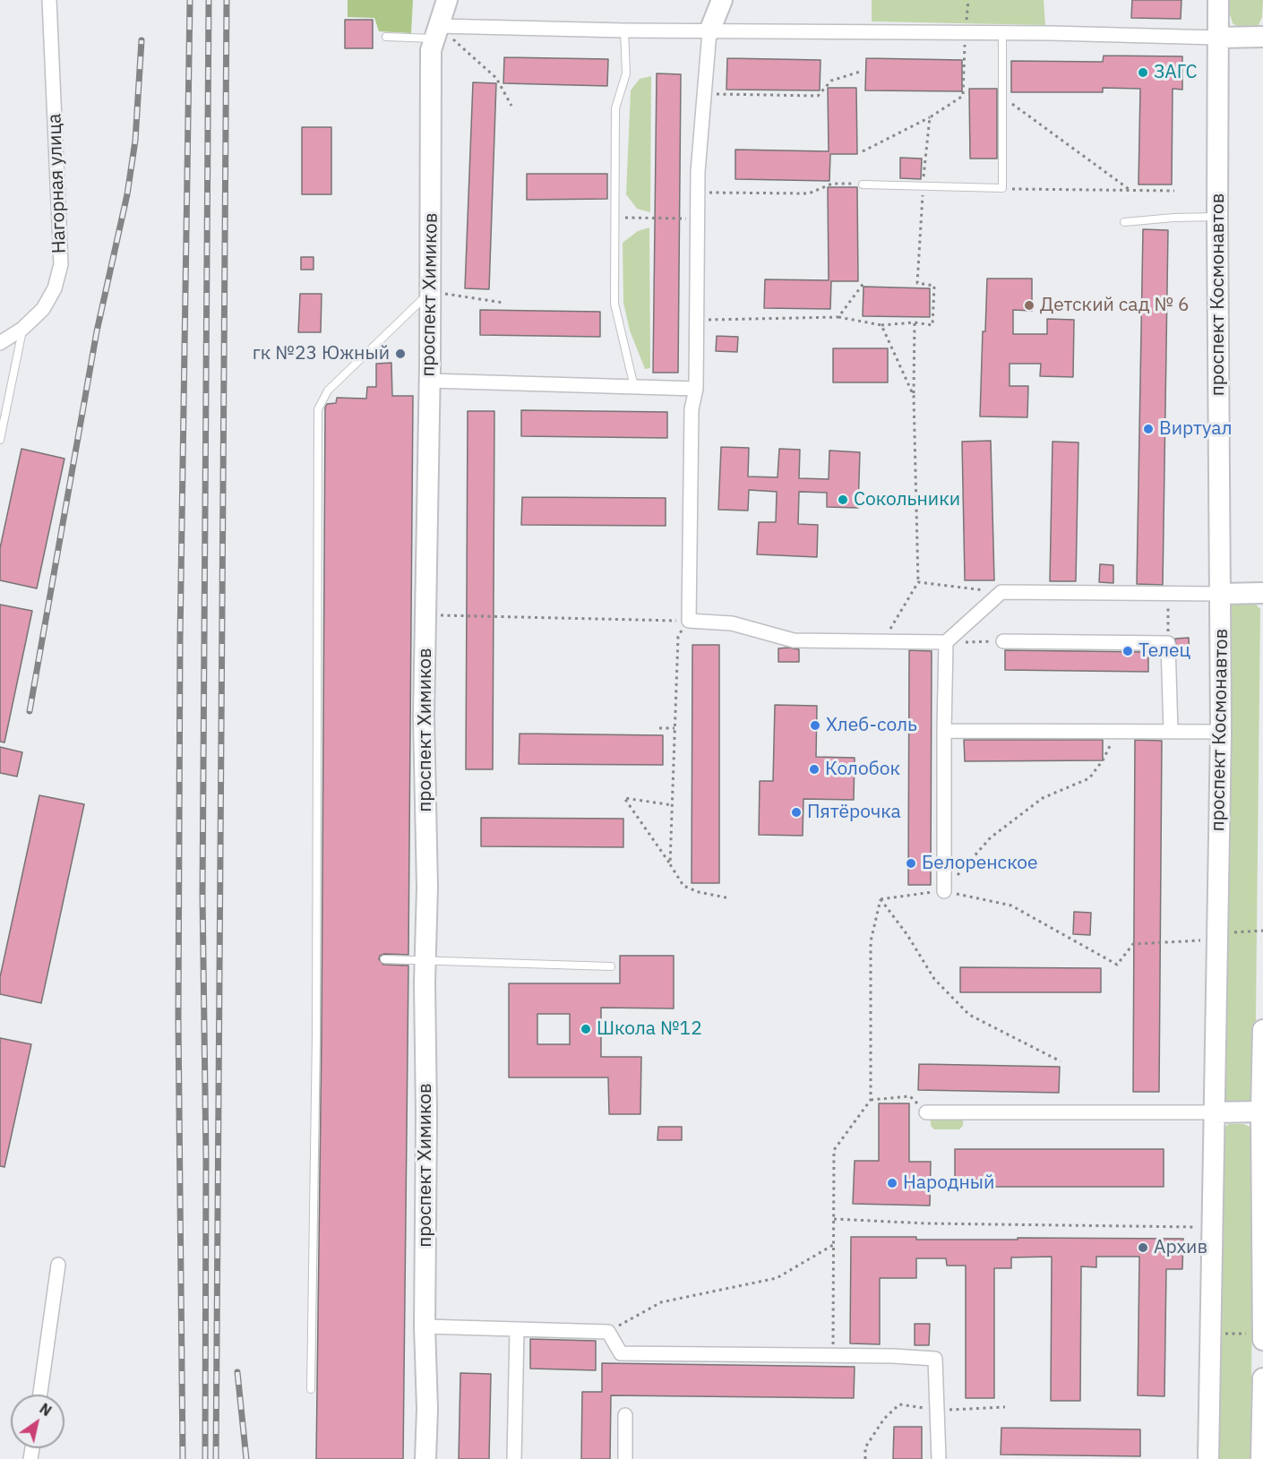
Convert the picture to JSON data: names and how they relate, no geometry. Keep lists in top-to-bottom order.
{
  "streets": {
    "main road": ["проспект Химиков", "проспект Космонавтов"],
    "street": ["Нагорная улица"]
  },
  "places": [
    "ЗАГС",
    "Детский сад № 6",
    "гк №23 Южный",
    "Виртуал",
    "Сокольники",
    "Телец",
    "Хлеб-соль",
    "Колобок",
    "Пятёрочка",
    "Белоренское",
    "Школа №12",
    "Народный",
    "Архив"
  ],
  "north": "top right"
}
